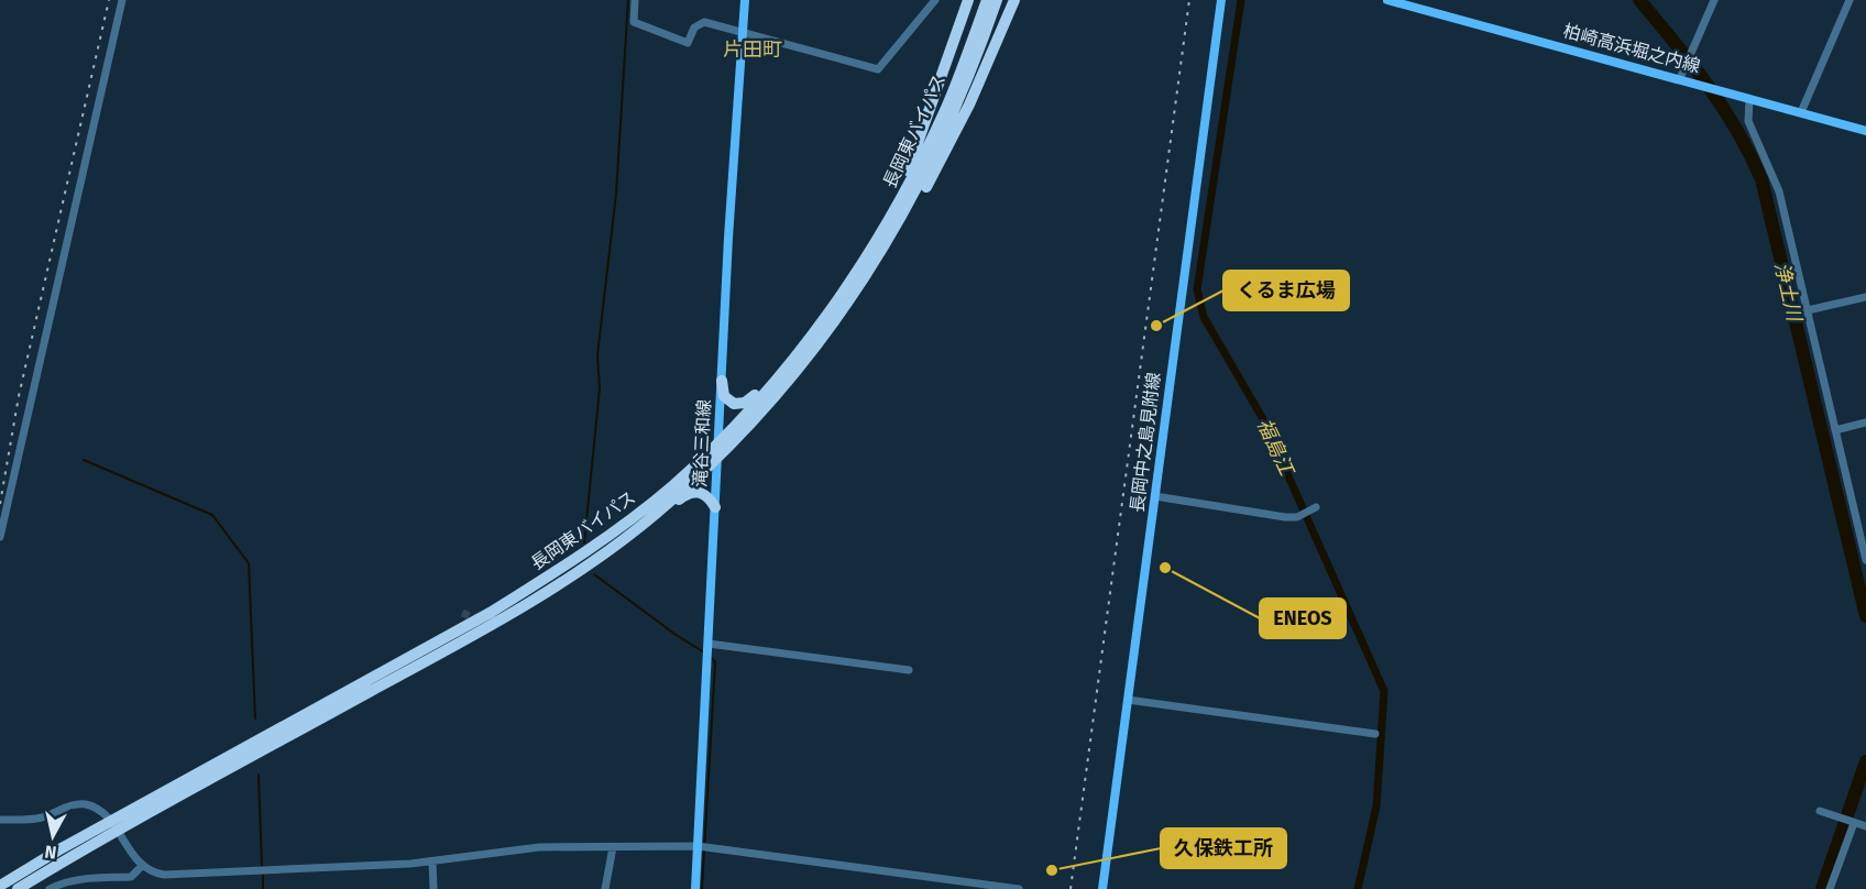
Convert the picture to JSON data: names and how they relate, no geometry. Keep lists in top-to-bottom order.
{
  "streets": {
    "highway": ["長岡東バイパス"],
    "main road": ["柏崎高浜堀之内線", "長岡中之島見附線", "滝谷三和線"]
  },
  "crossings": [
    ["長岡東バイパス", "滝谷三和線"]
  ],
  "districts": ["片田町"],
  "water": ["浄土川", "福島江"],
  "places": ["くるま広場", "ENEOS", "久保鉄工所"],
  "north": "bottom"
}
